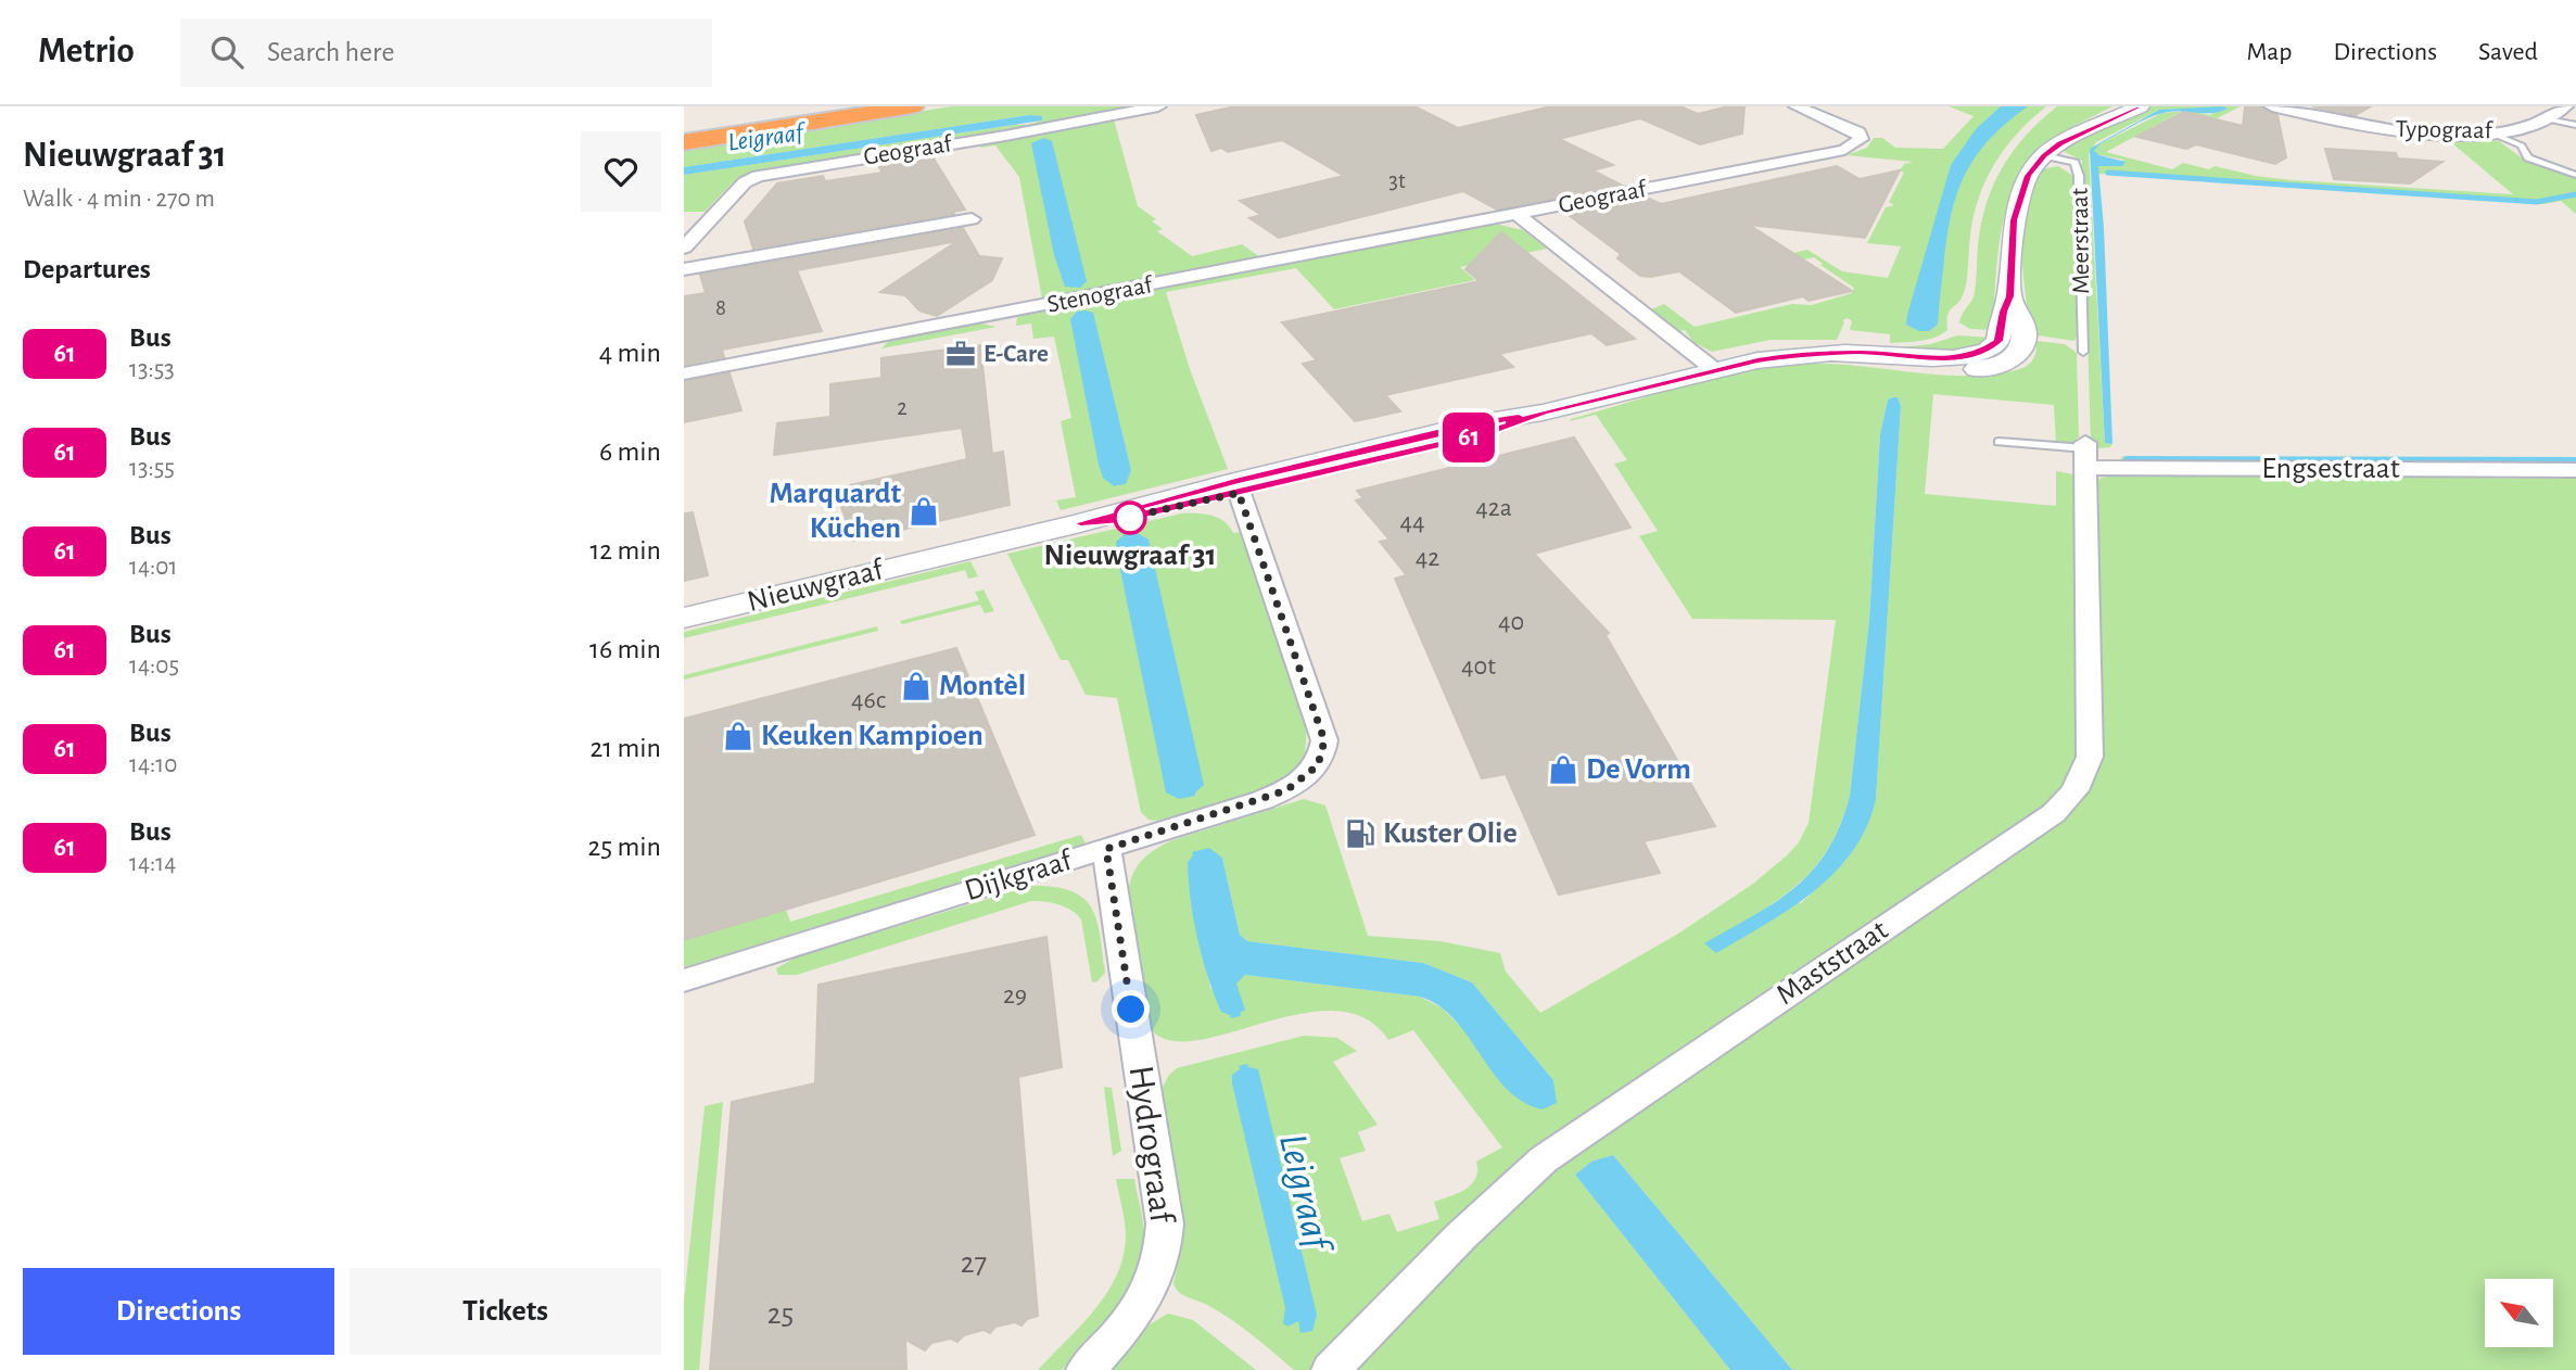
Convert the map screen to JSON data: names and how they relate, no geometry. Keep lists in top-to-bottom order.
{
  "streets": {
    "street": [
      "Typograaf",
      "Geograaf",
      "Stenograaf",
      "Engsestraat",
      "Nieuwgraaf",
      "Dijkgraaf",
      "Maststraat",
      "Hydrograaf"
    ],
    "lane": ["Meerstraat"]
  },
  "crossings": [
    ["Geograaf", "Stenograaf"],
    ["Geograaf", "Nieuwgraaf"],
    ["Meerstraat", "Nieuwgraaf"],
    ["Engsestraat", "Maststraat"],
    ["Nieuwgraaf", "Dijkgraaf"],
    ["Dijkgraaf", "Hydrograaf"]
  ],
  "water": ["Leigraaf"],
  "places": {
    "office": ["E-Care"],
    "shop": [
      "Marquardt Küchen",
      "Montèl",
      "Keuken Kampioen",
      "De Vorm"
    ],
    "other": ["Nieuwgraaf 31"],
    "fuel station": ["Kuster Olie"]
  },
  "lines": ["bus line 61"],
  "house_numbers": [
    "3t",
    "8",
    "2",
    "42a",
    "44",
    "42",
    "40",
    "40t",
    "46c",
    "29",
    "27",
    "25"
  ],
  "north": "top left",
  "page": {
    "header": "Metrio",
    "search": "Search here",
    "nav": ["Map", "Directions", "Saved"],
    "heading": [
      ["Nieuwgraaf 31", "Walk · 4 min · 270 m"],
      "Departures"
    ],
    "on_map": "61",
    "list": [
      {
        "mark": "61",
        "name": "Bus",
        "note": "13:53",
        "value": "4 min"
      },
      {
        "mark": "61",
        "name": "Bus",
        "note": "13:55",
        "value": "6 min"
      },
      {
        "mark": "61",
        "name": "Bus",
        "note": "14:01",
        "value": "12 min"
      },
      {
        "mark": "61",
        "name": "Bus",
        "note": "14:05",
        "value": "16 min"
      },
      {
        "mark": "61",
        "name": "Bus",
        "note": "14:10",
        "value": "21 min"
      },
      {
        "mark": "61",
        "name": "Bus",
        "note": "14:14",
        "value": "25 min"
      }
    ],
    "buttons": ["Directions", "Tickets"]
  }
}
